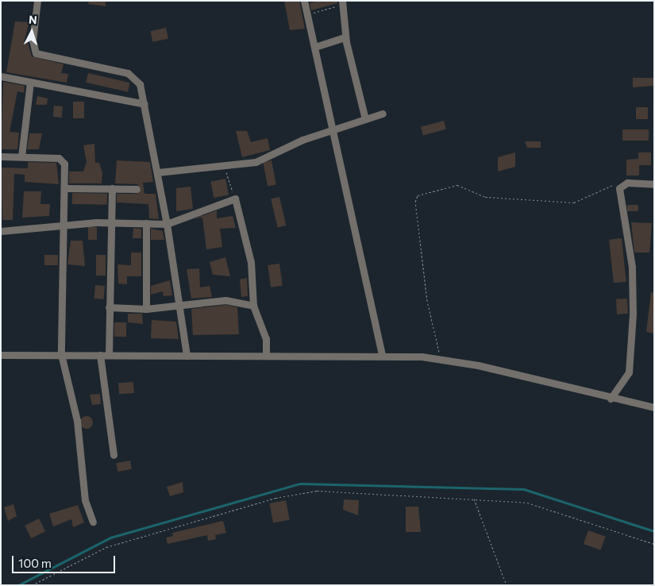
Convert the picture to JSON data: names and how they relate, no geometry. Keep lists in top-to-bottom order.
{
  "scale_bar": "100 m",
  "north": "top"
}
